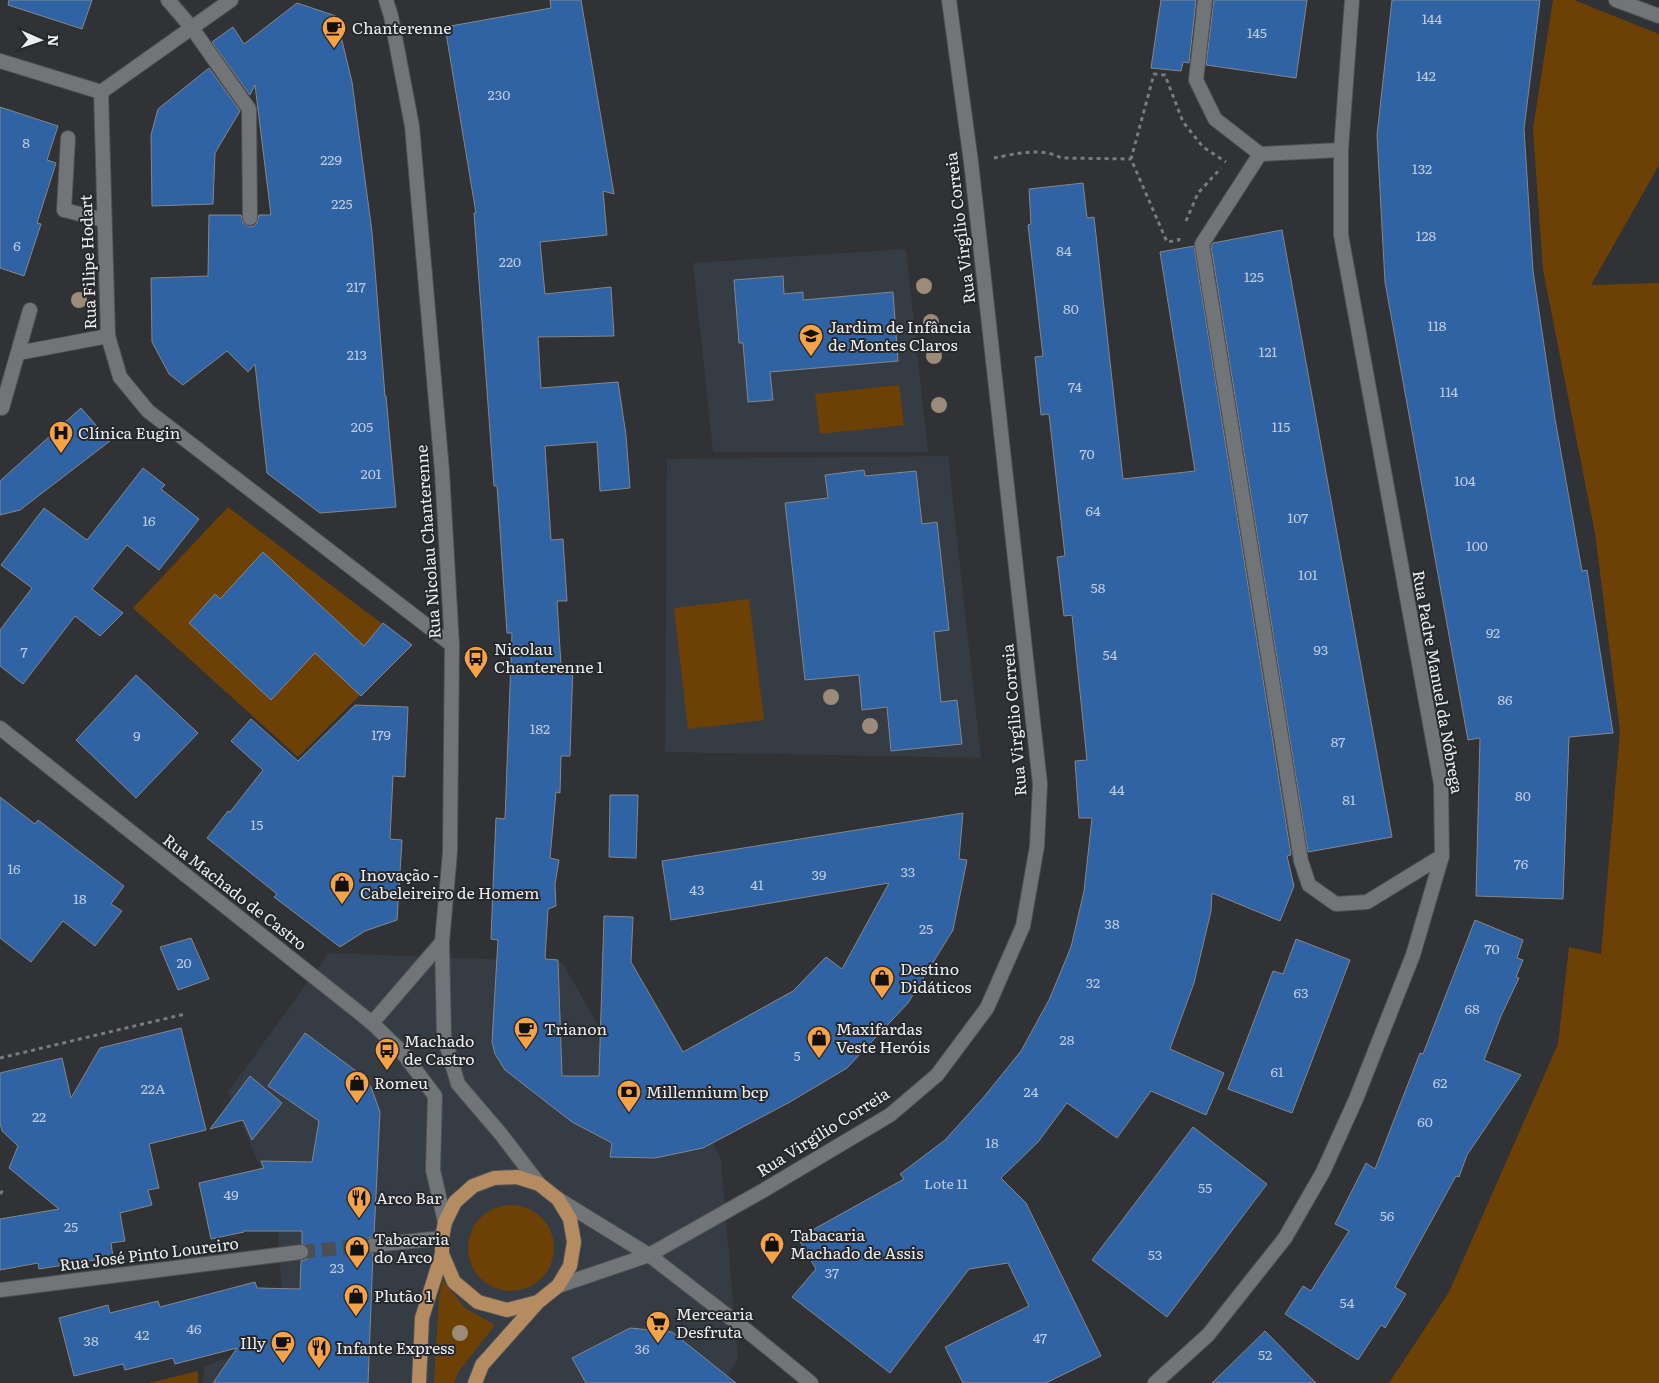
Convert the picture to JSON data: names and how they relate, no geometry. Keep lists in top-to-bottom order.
{
  "streets": {
    "street": [
      "Rua Virgílio Correia",
      "Rua Filipe Hodart",
      "Rua Nicolau Chanterenne",
      "Rua Padre Manuel da Nóbrega",
      "Rua Machado de Castro",
      "Rua José Pinto Loureiro"
    ]
  },
  "crossings": [
    ["Rua Virgílio Correia", "Rua Nicolau Chanterenne"],
    ["Rua Virgílio Correia", "Rua Machado de Castro"],
    ["Rua Filipe Hodart", "Rua Nicolau Chanterenne"],
    ["Rua Nicolau Chanterenne", "Rua Machado de Castro"]
  ],
  "places": {
    "cafe": ["Chanterenne", "Trianon", "Illy"],
    "school or university": ["Jardim de Infância de Montes Claros"],
    "hospital": ["Clínica Eugin"],
    "bus stop": ["Nicolau Chanterenne 1", "Machado de Castro"],
    "shop": [
      "Inovação - Cabeleireiro de Homem",
      "Destino Didáticos",
      "Maxifardas Veste Heróis",
      "Romeu",
      "Tabacaria Machado de Assis",
      "Tabacaria do Arco",
      "Plutão 1"
    ],
    "bank": ["Millennium bcp"],
    "restaurant": ["Arco Bar", "Infante Express"],
    "supermarket": ["Mercearia Desfruta"]
  },
  "house_numbers": [
    "144",
    "145",
    "142",
    "230",
    "8",
    "229",
    "132",
    "225",
    "128",
    "6",
    "84",
    "220",
    "125",
    "217",
    "80",
    "118",
    "121",
    "213",
    "74",
    "114",
    "205",
    "115",
    "70",
    "201",
    "104",
    "64",
    "107",
    "16",
    "100",
    "101",
    "58",
    "92",
    "93",
    "7",
    "54",
    "86",
    "182",
    "179",
    "9",
    "87",
    "44",
    "80",
    "81",
    "15",
    "76",
    "16",
    "33",
    "39",
    "41",
    "43",
    "18",
    "38",
    "25",
    "70",
    "20",
    "32",
    "63",
    "68",
    "28",
    "5",
    "61",
    "62",
    "22A",
    "24",
    "22",
    "60",
    "18",
    "Lote 11",
    "55",
    "49",
    "56",
    "25",
    "53",
    "23",
    "37",
    "54",
    "46",
    "42",
    "47",
    "38",
    "36",
    "52"
  ],
  "north": "right"
}
